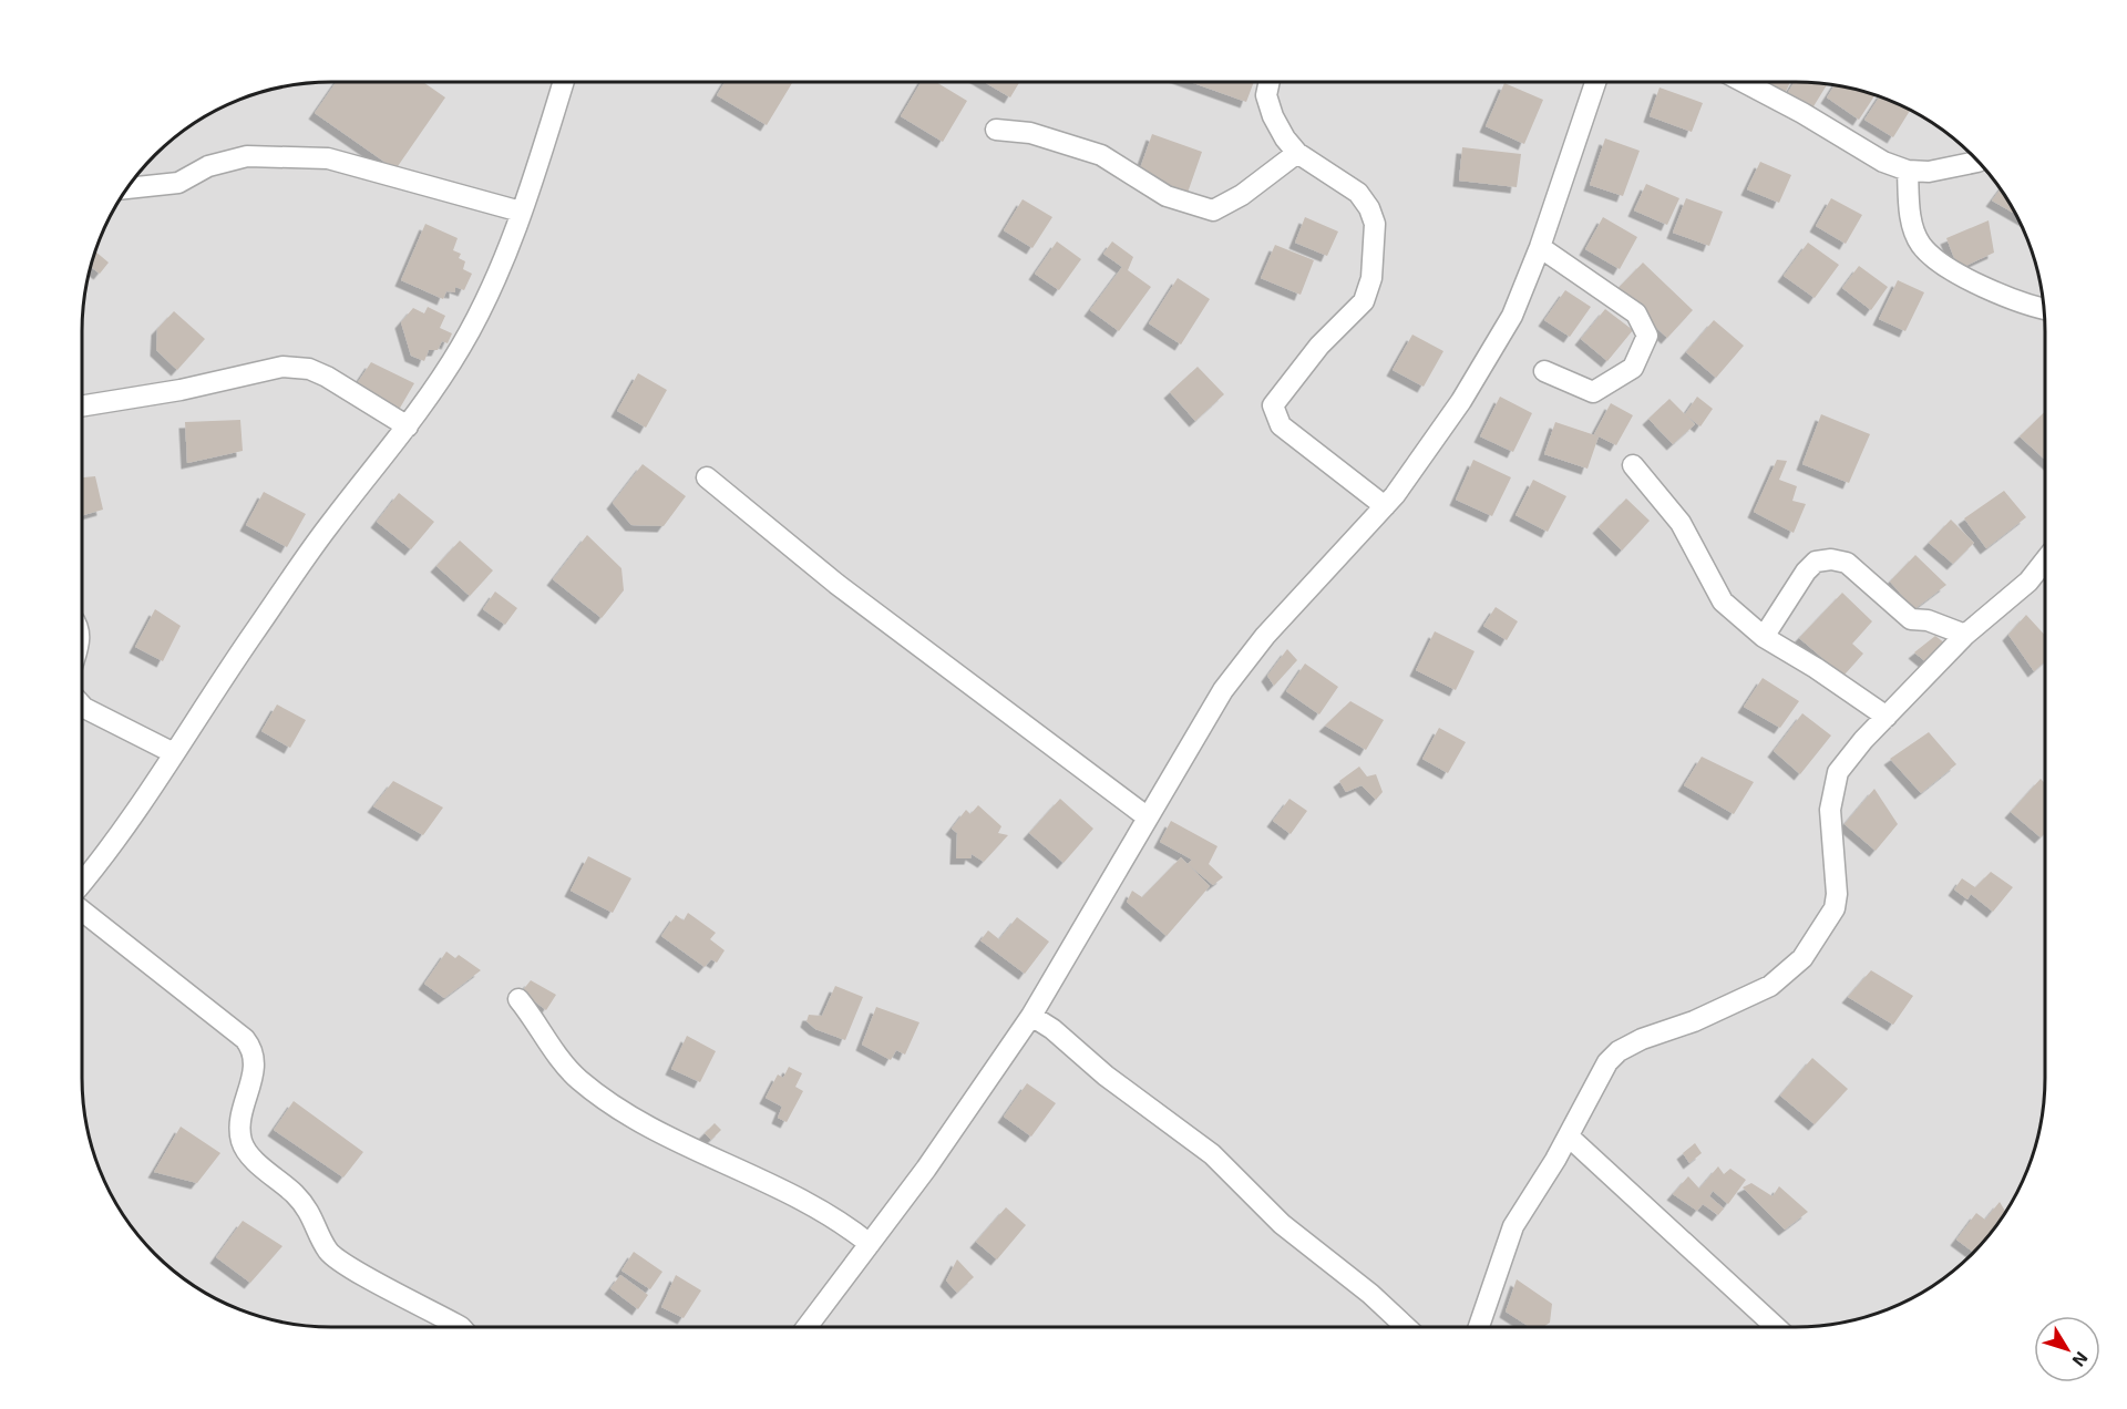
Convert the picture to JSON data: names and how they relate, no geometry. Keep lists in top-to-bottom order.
{
  "north": "bottom right"
}
